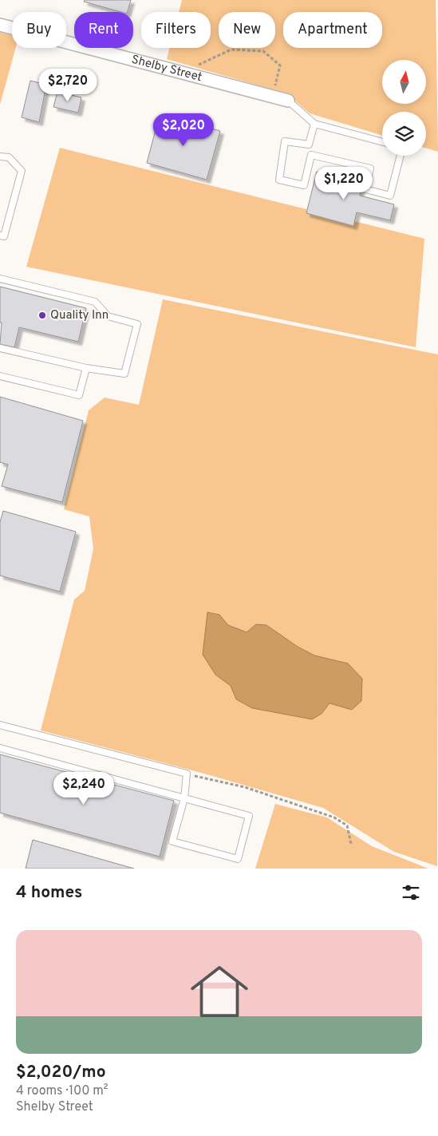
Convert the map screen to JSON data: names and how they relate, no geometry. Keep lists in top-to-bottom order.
{
  "streets": {
    "street": ["Shelby Street"]
  },
  "places": ["Quality Inn"],
  "north": "top",
  "page": {
    "chip": [
      "Buy",
      "Rent",
      "Filters",
      "New",
      "Apartment"
    ],
    "price": [
      "$2,720",
      "$2,020",
      "$1,220",
      "$2,240"
    ],
    "heading": "4 homes",
    "list": [
      {
        "name": "$2,020/mo",
        "note": "4 rooms · 100 m² · Shelby Street"
      }
    ]
  }
}
